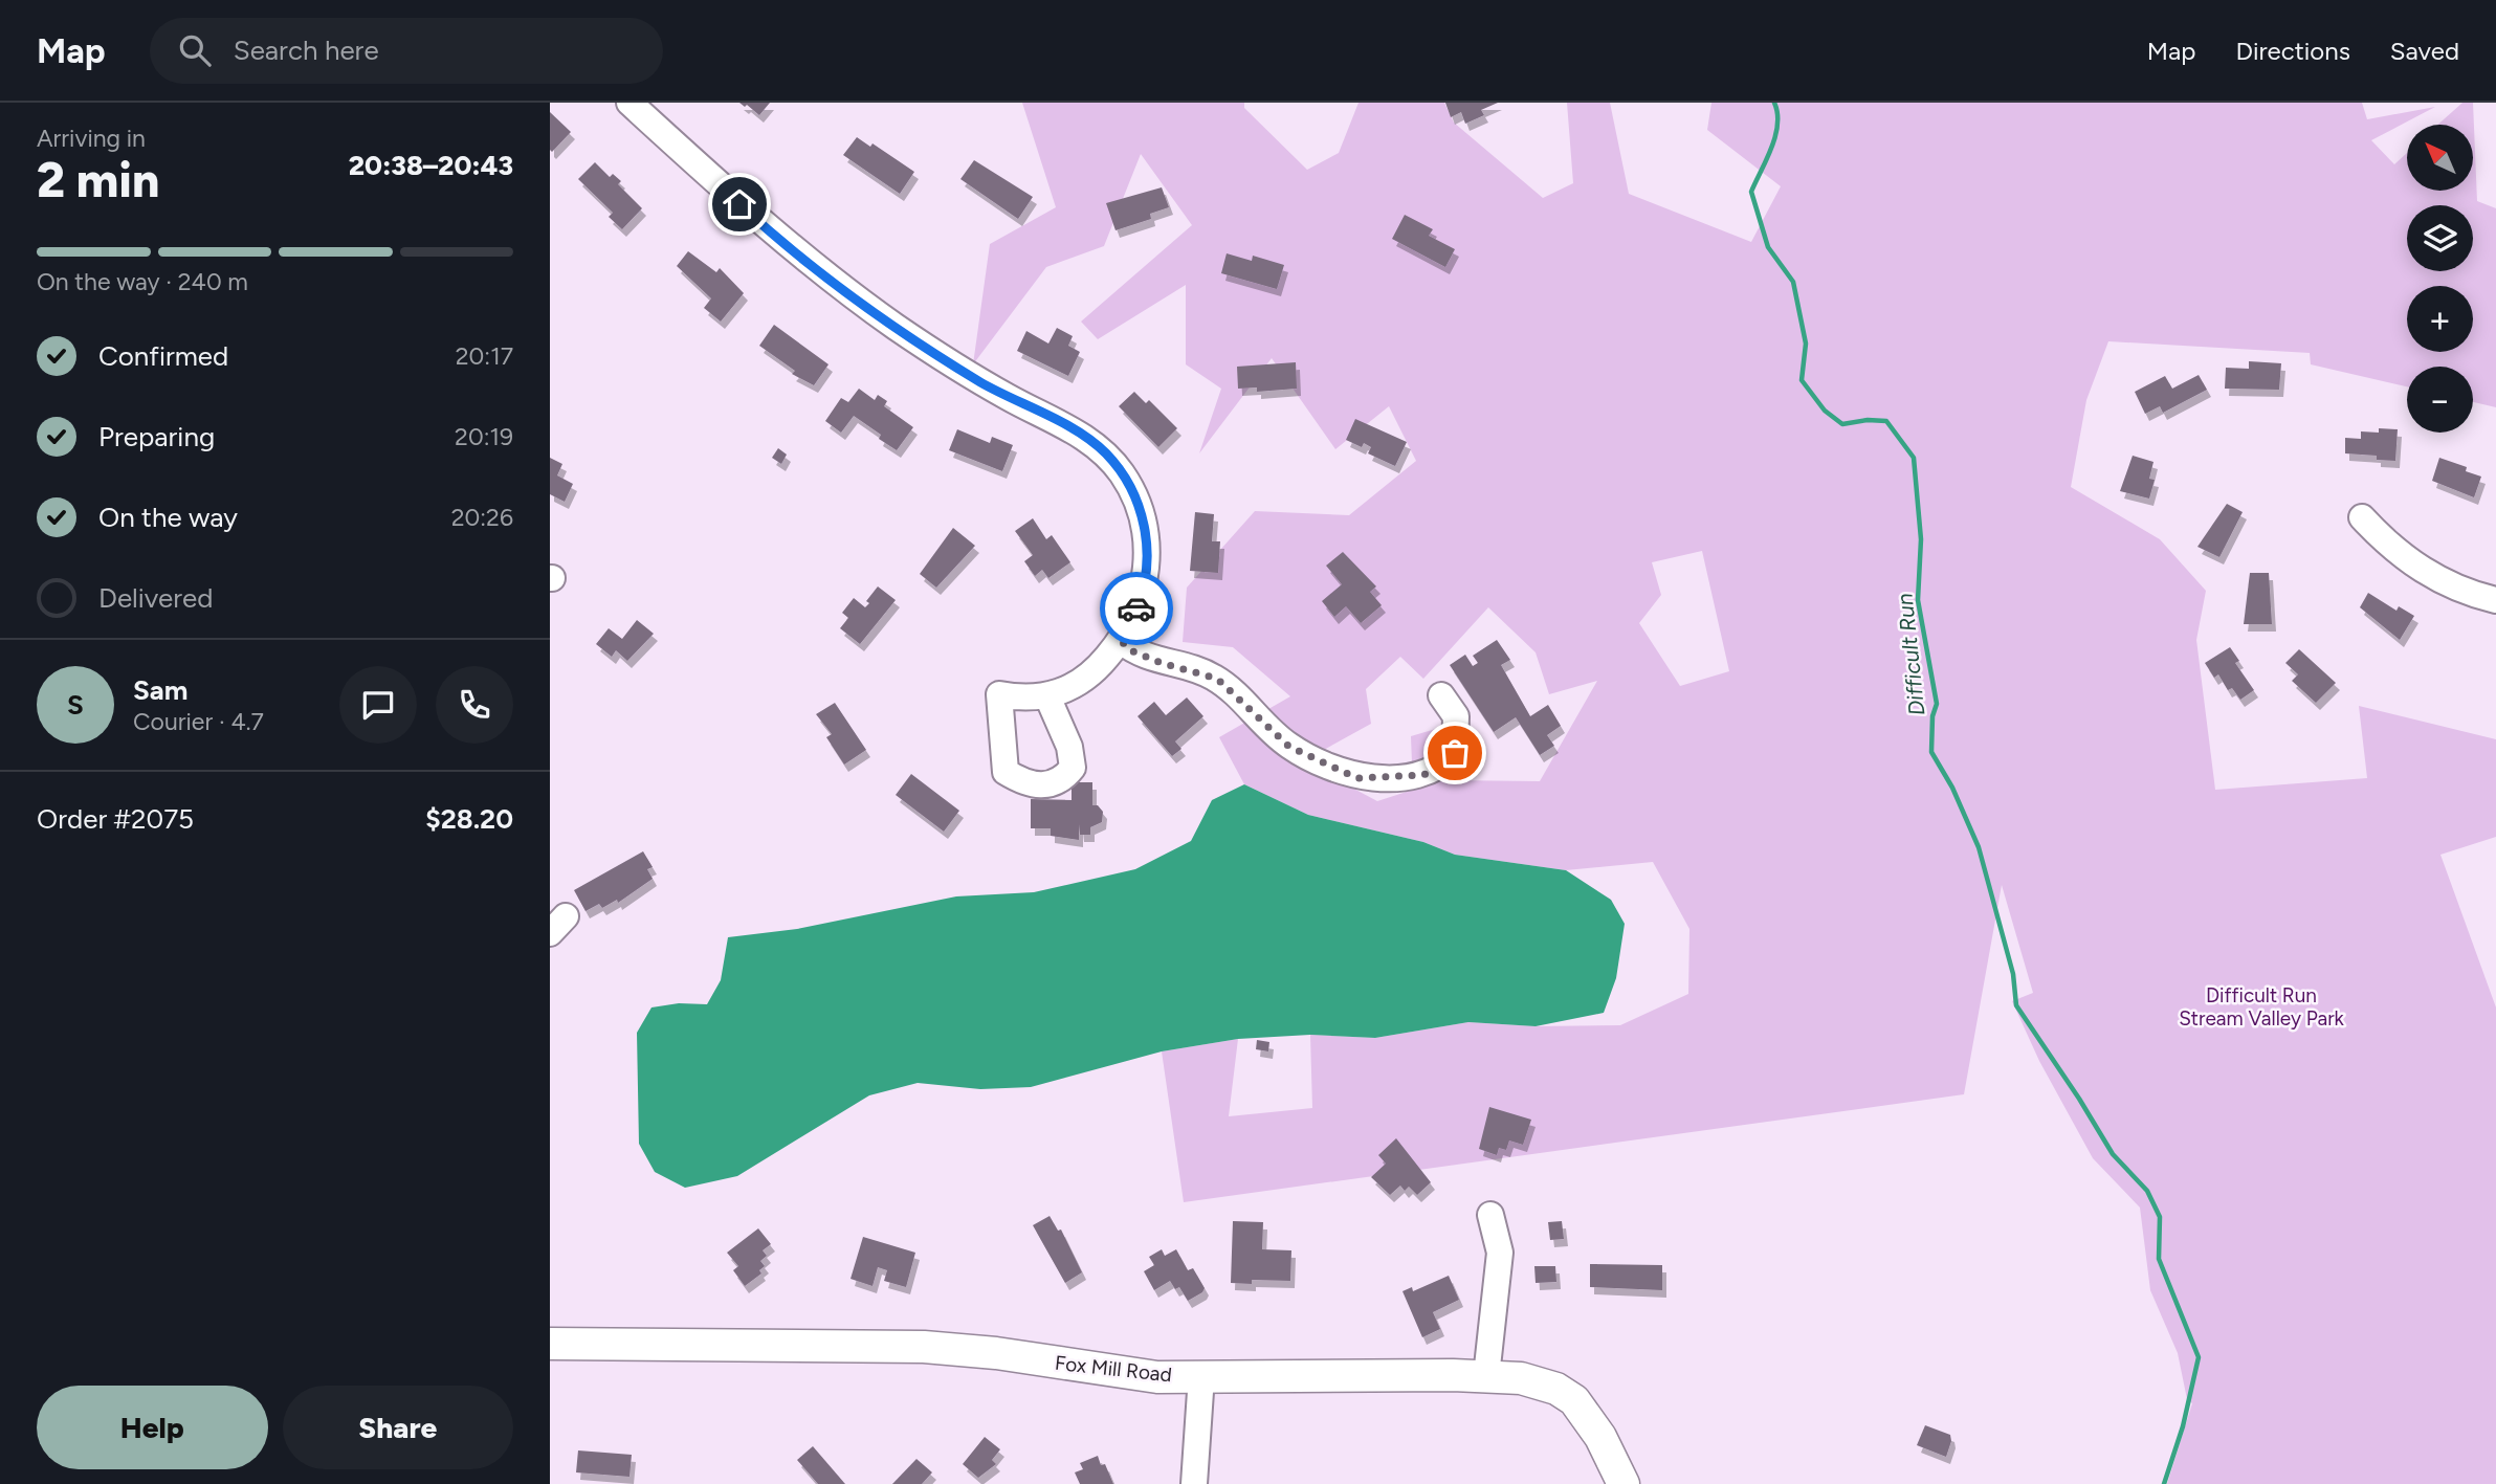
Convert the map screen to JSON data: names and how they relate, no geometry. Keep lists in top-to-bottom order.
{
  "streets": {
    "main road": ["Fox Mill Road"]
  },
  "water": ["Difficult Run"],
  "parks": ["Difficult Run Stream Valley Park"],
  "north": "top left",
  "page": {
    "header": "Map",
    "search": "Search here",
    "nav": ["Map", "Directions", "Saved"],
    "heading": ["2 min", "Arriving in", "20:38–20:43"],
    "panel": [
      "Sam",
      "Courier · 4.7",
      "Order #2075",
      "$28.20"
    ],
    "map_buttons": ["+", "−"],
    "bar": "On the way · 240 m",
    "list": [
      ["Confirmed", "20:17"],
      ["Preparing", "20:19"],
      ["On the way", "20:26"],
      "Delivered"
    ],
    "round": "S",
    "buttons": ["Help", "Share"]
  }
}
